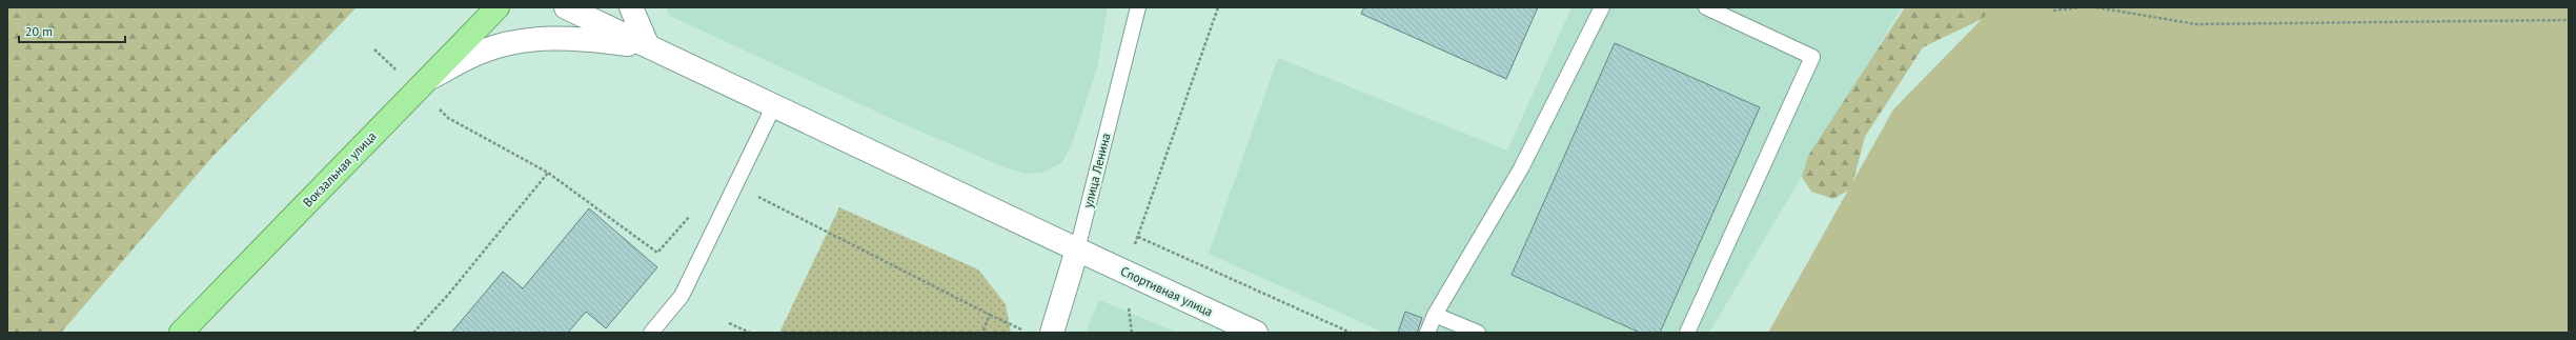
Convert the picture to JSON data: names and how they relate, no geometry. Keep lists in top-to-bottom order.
{
  "streets": {
    "highway": ["Вокзальная улица"],
    "main road": ["улица Ленина", "Спортивная улица"]
  },
  "crossings": [
    ["улица Ленина", "Спортивная улица"]
  ],
  "scale_bar": "20 m"
}
